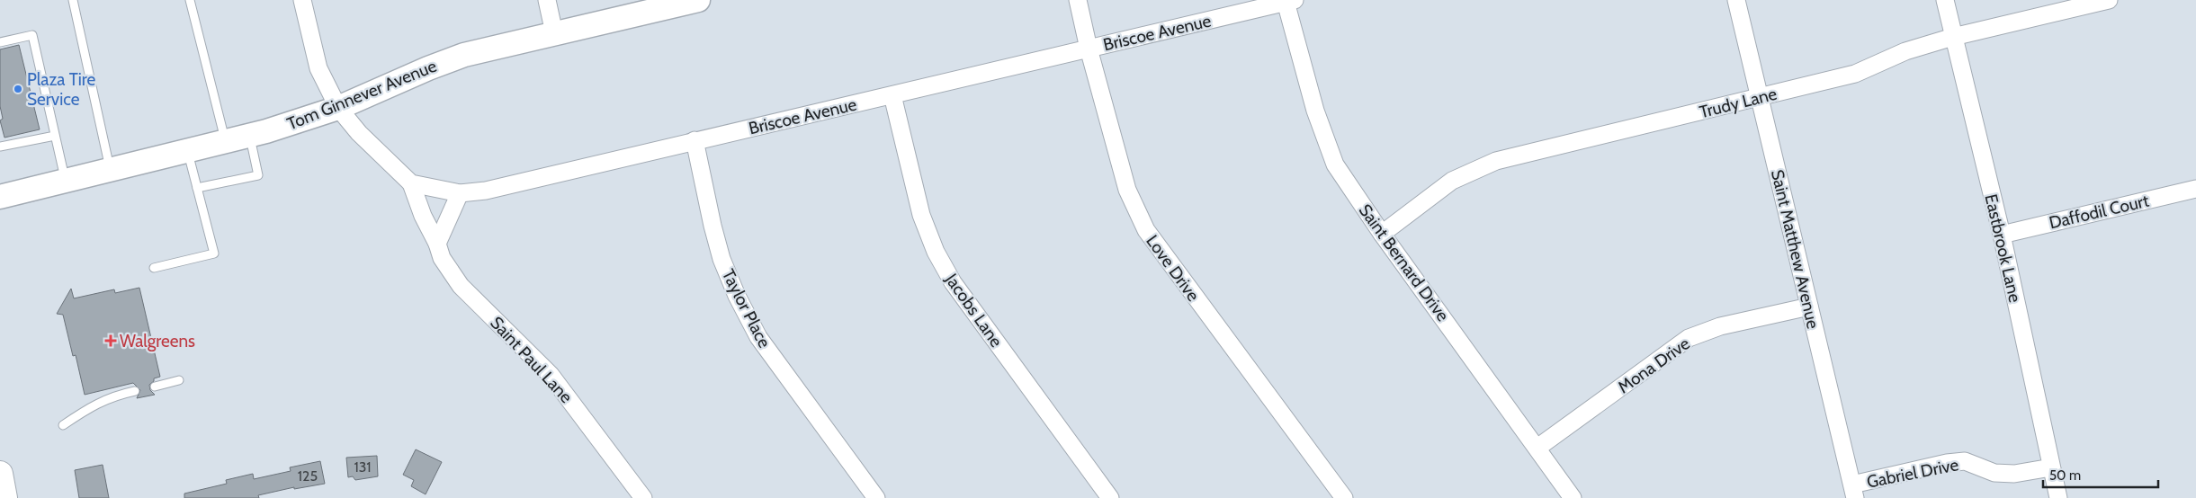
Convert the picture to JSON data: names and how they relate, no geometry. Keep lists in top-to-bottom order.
{
  "streets": {
    "main road": ["Tom Ginnever Avenue"],
    "street": [
      "Briscoe Avenue",
      "Trudy Lane",
      "Daffodil Court",
      "Eastbrook Lane",
      "Saint Matthew Avenue",
      "Saint Bernard Drive",
      "Love Drive",
      "Taylor Place",
      "Jacobs Lane",
      "Saint Paul Lane",
      "Mona Drive",
      "Gabriel Drive"
    ]
  },
  "crossings": [
    ["Briscoe Avenue", "Saint Bernard Drive"],
    ["Briscoe Avenue", "Love Drive"],
    ["Briscoe Avenue", "Taylor Place"],
    ["Briscoe Avenue", "Jacobs Lane"],
    ["Briscoe Avenue", "Saint Paul Lane"],
    ["Trudy Lane", "Eastbrook Lane"],
    ["Trudy Lane", "Saint Matthew Avenue"],
    ["Trudy Lane", "Saint Bernard Drive"],
    ["Daffodil Court", "Eastbrook Lane"],
    ["Eastbrook Lane", "Gabriel Drive"],
    ["Saint Matthew Avenue", "Mona Drive"],
    ["Saint Matthew Avenue", "Gabriel Drive"],
    ["Saint Bernard Drive", "Mona Drive"]
  ],
  "places": {
    "other": ["Plaza Tire Service"],
    "health": ["Walgreens"]
  },
  "house_numbers": ["131", "125"],
  "scale_bar": "50 m"
}
